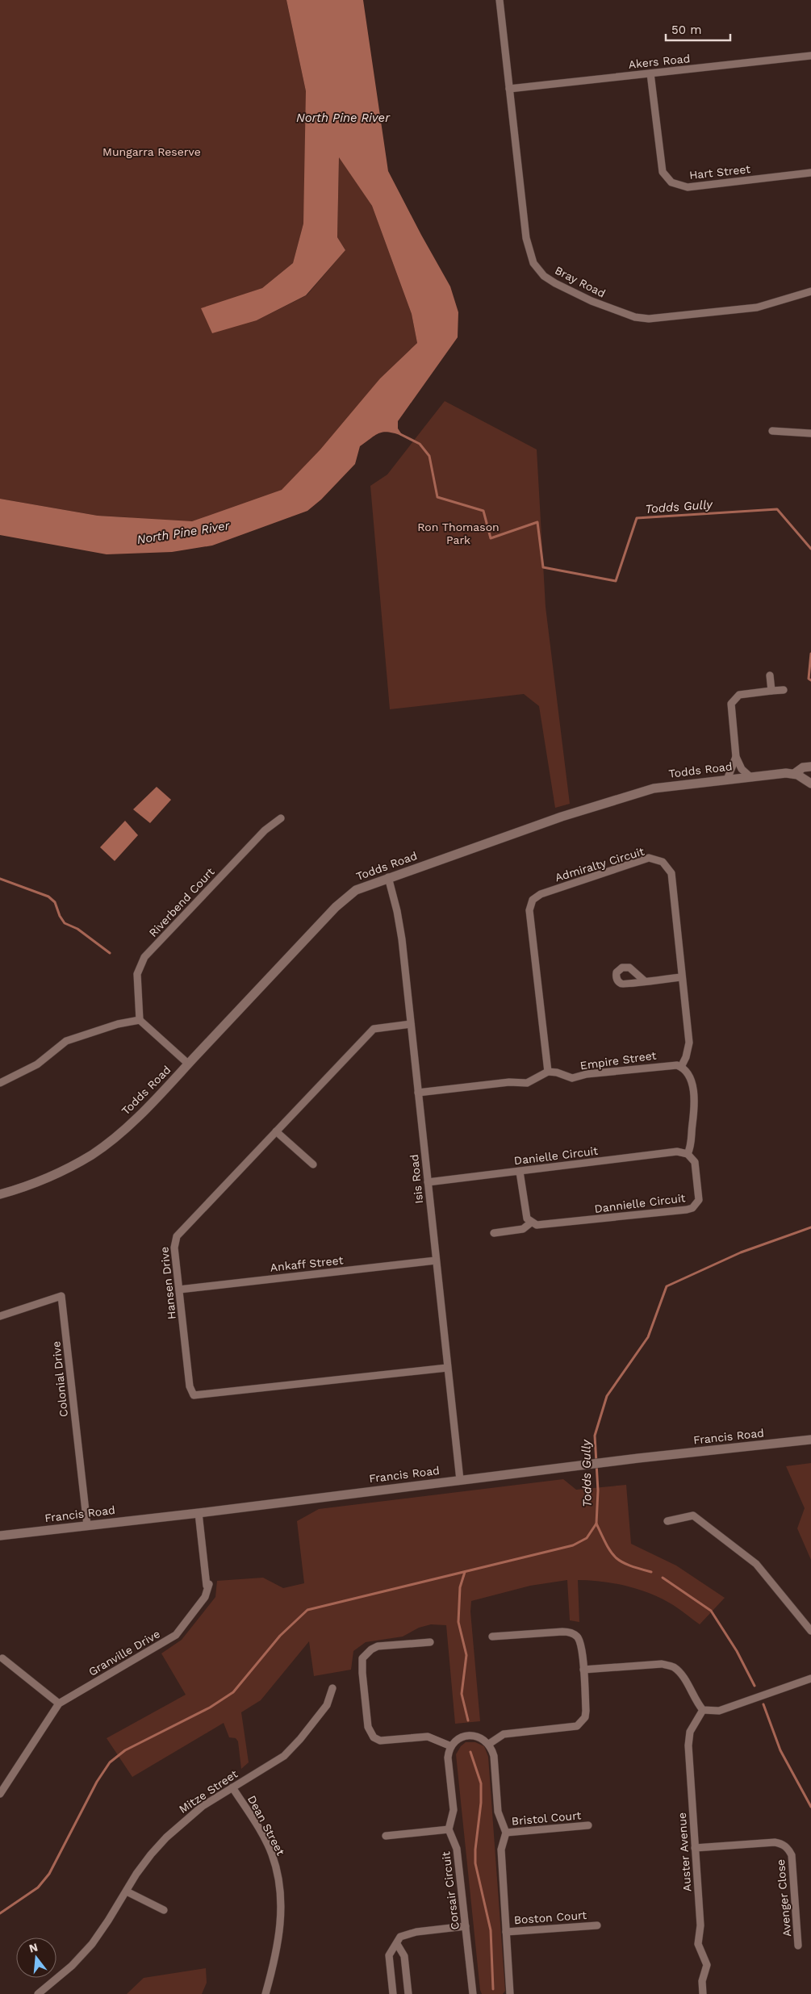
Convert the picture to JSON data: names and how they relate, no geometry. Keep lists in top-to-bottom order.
{
  "streets": {
    "street": [
      "Akers Road",
      "Hart Street",
      "Bray Road",
      "Todds Road",
      "Admiralty Circuit",
      "Riverbend Court",
      "Empire Street",
      "Danielle Circuit",
      "Isis Road",
      "Dannielle Circuit",
      "Ankaff Street",
      "Hansen Drive",
      "Colonial Drive",
      "Francis Road",
      "Granville Drive",
      "Mitze Street",
      "Bristol Court",
      "Dean Street",
      "Auster Avenue",
      "Corsair Circuit",
      "Avenger Close",
      "Boston Court"
    ]
  },
  "crossings": [
    ["Akers Road", "Hart Street"],
    ["Akers Road", "Bray Road"],
    ["Todds Road", "Isis Road"],
    ["Admiralty Circuit", "Empire Street"],
    ["Danielle Circuit", "Isis Road"],
    ["Danielle Circuit", "Dannielle Circuit"],
    ["Isis Road", "Ankaff Street"],
    ["Isis Road", "Hansen Drive"],
    ["Isis Road", "Francis Road"],
    ["Ankaff Street", "Hansen Drive"],
    ["Colonial Drive", "Francis Road"],
    ["Francis Road", "Granville Drive"],
    ["Mitze Street", "Dean Street"],
    ["Auster Avenue", "Avenger Close"]
  ],
  "water": ["North Pine River", "Todds Gully"],
  "parks": ["Mungarra Reserve", "Ron Thomason Park"],
  "scale_bar": "50 m",
  "north": "top"
}
